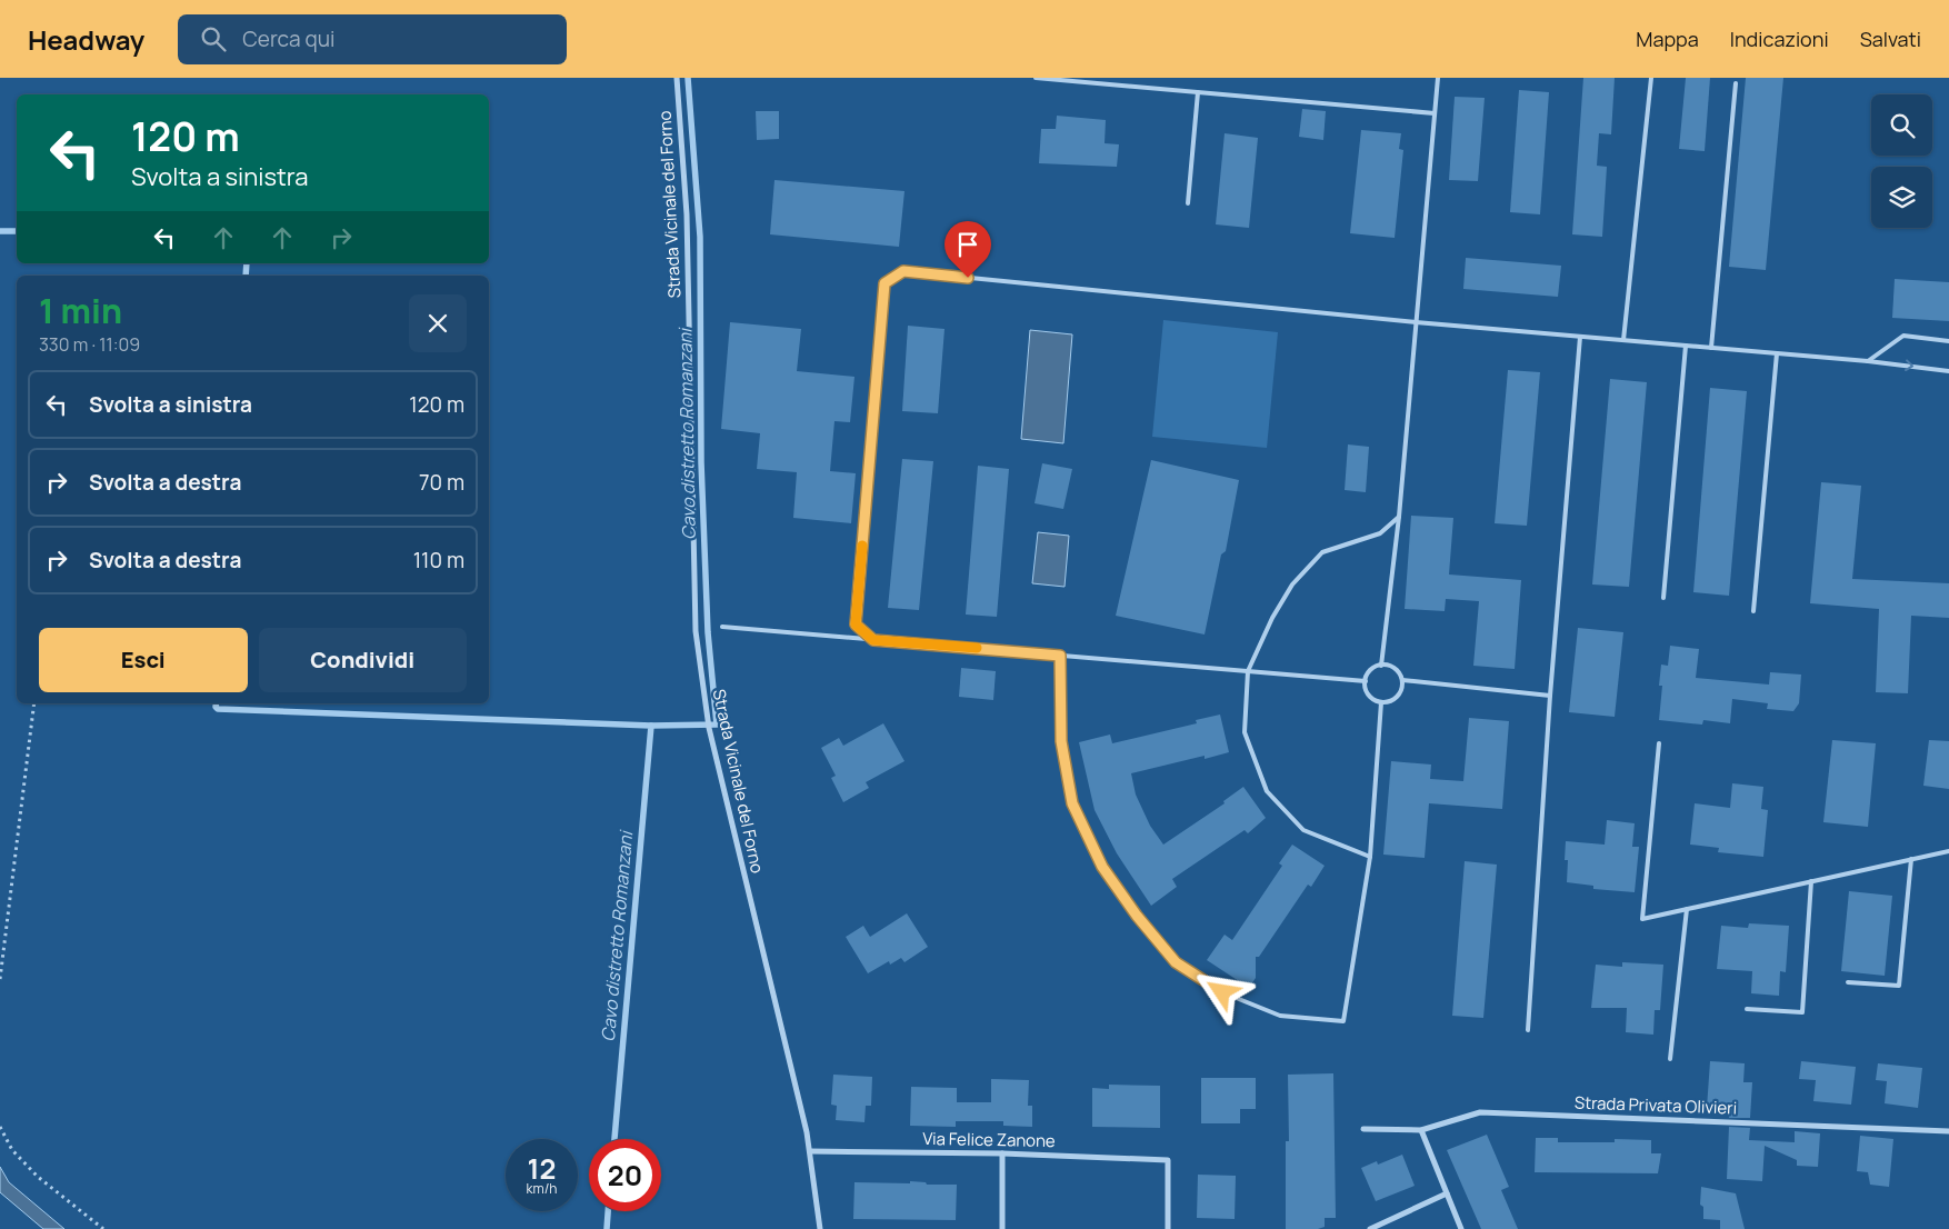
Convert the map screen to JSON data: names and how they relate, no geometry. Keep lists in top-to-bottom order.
{
  "streets": {
    "street": ["Strada Vicinale del Forno", "Strada Privata Olivieri", "Via Felice Zanone"]
  },
  "crossings": [
    ["Strada Vicinale del Forno", "Via Felice Zanone"]
  ],
  "water": ["Cavo distretto Romanzani"],
  "page": {
    "header": "Headway",
    "search": "Cerca qui",
    "nav": ["Mappa", "Indicazioni", "Salvati"],
    "turn": ["120 m", "Svolta a sinistra"],
    "heading": ["1 min", "330 m · 11:09"],
    "list": [
      {
        "name": "Svolta a sinistra",
        "value": "120 m"
      },
      {
        "name": "Svolta a destra",
        "value": "70 m"
      },
      {
        "name": "Svolta a destra",
        "value": "110 m"
      }
    ],
    "buttons": ["Esci", "Condividi"],
    "speed": "12 km/h",
    "limit": "20"
  }
}
